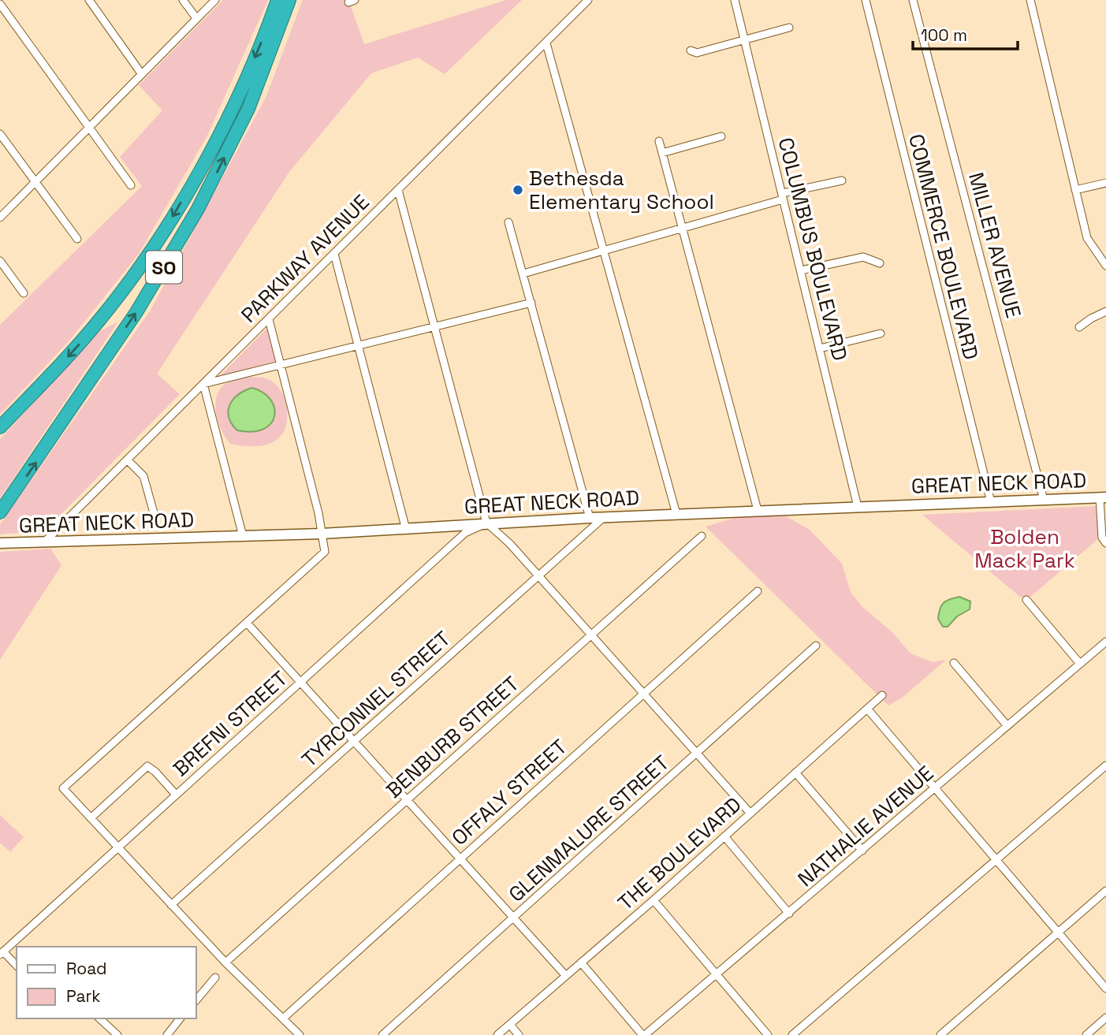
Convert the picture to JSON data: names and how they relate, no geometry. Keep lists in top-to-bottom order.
{
  "streets": {
    "highway": ["SO"],
    "main road": ["GREAT NECK ROAD"],
    "street": [
      "MILLER AVENUE",
      "COMMERCE BOULEVARD",
      "COLUMBUS BOULEVARD",
      "PARKWAY AVENUE",
      "TYRCONNEL STREET",
      "BREFNI STREET",
      "BENBURB STREET",
      "OFFALY STREET",
      "NATHALIE AVENUE",
      "GLENMALURE STREET",
      "THE BOULEVARD"
    ]
  },
  "crossings": [
    ["MILLER AVENUE", "GREAT NECK ROAD"],
    ["COMMERCE BOULEVARD", "GREAT NECK ROAD"],
    ["COLUMBUS BOULEVARD", "GREAT NECK ROAD"],
    ["PARKWAY AVENUE", "GREAT NECK ROAD"],
    ["GREAT NECK ROAD", "TYRCONNEL STREET"],
    ["GREAT NECK ROAD", "BREFNI STREET"]
  ],
  "parks": ["Bolden Mack Park"],
  "places": ["Bethesda Elementary School"],
  "legend": ["Road", "Park"],
  "scale_bar": "100 m"
}
